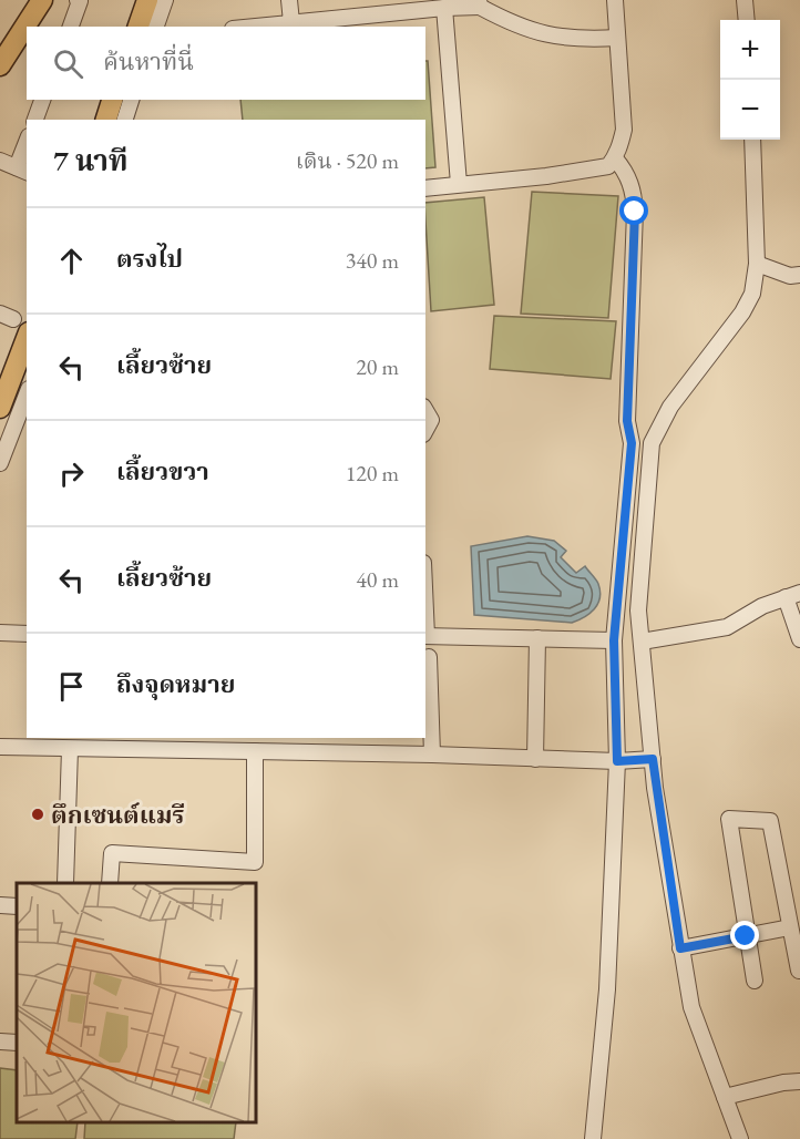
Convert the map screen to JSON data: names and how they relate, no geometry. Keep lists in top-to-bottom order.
{
  "places": ["ตึกเซนต์แมรี"],
  "page": {
    "map_buttons": ["+", "−"],
    "search": "ค้นหาที่นี่",
    "heading": ["7 นาที", "เดิน · 520 m"],
    "list": [
      ["ตรงไป", "340 m"],
      ["เลี้ยวซ้าย", "20 m"],
      ["เลี้ยวขวา", "120 m"],
      ["เลี้ยวซ้าย", "40 m"],
      "ถึงจุดหมาย"
    ]
  }
}
